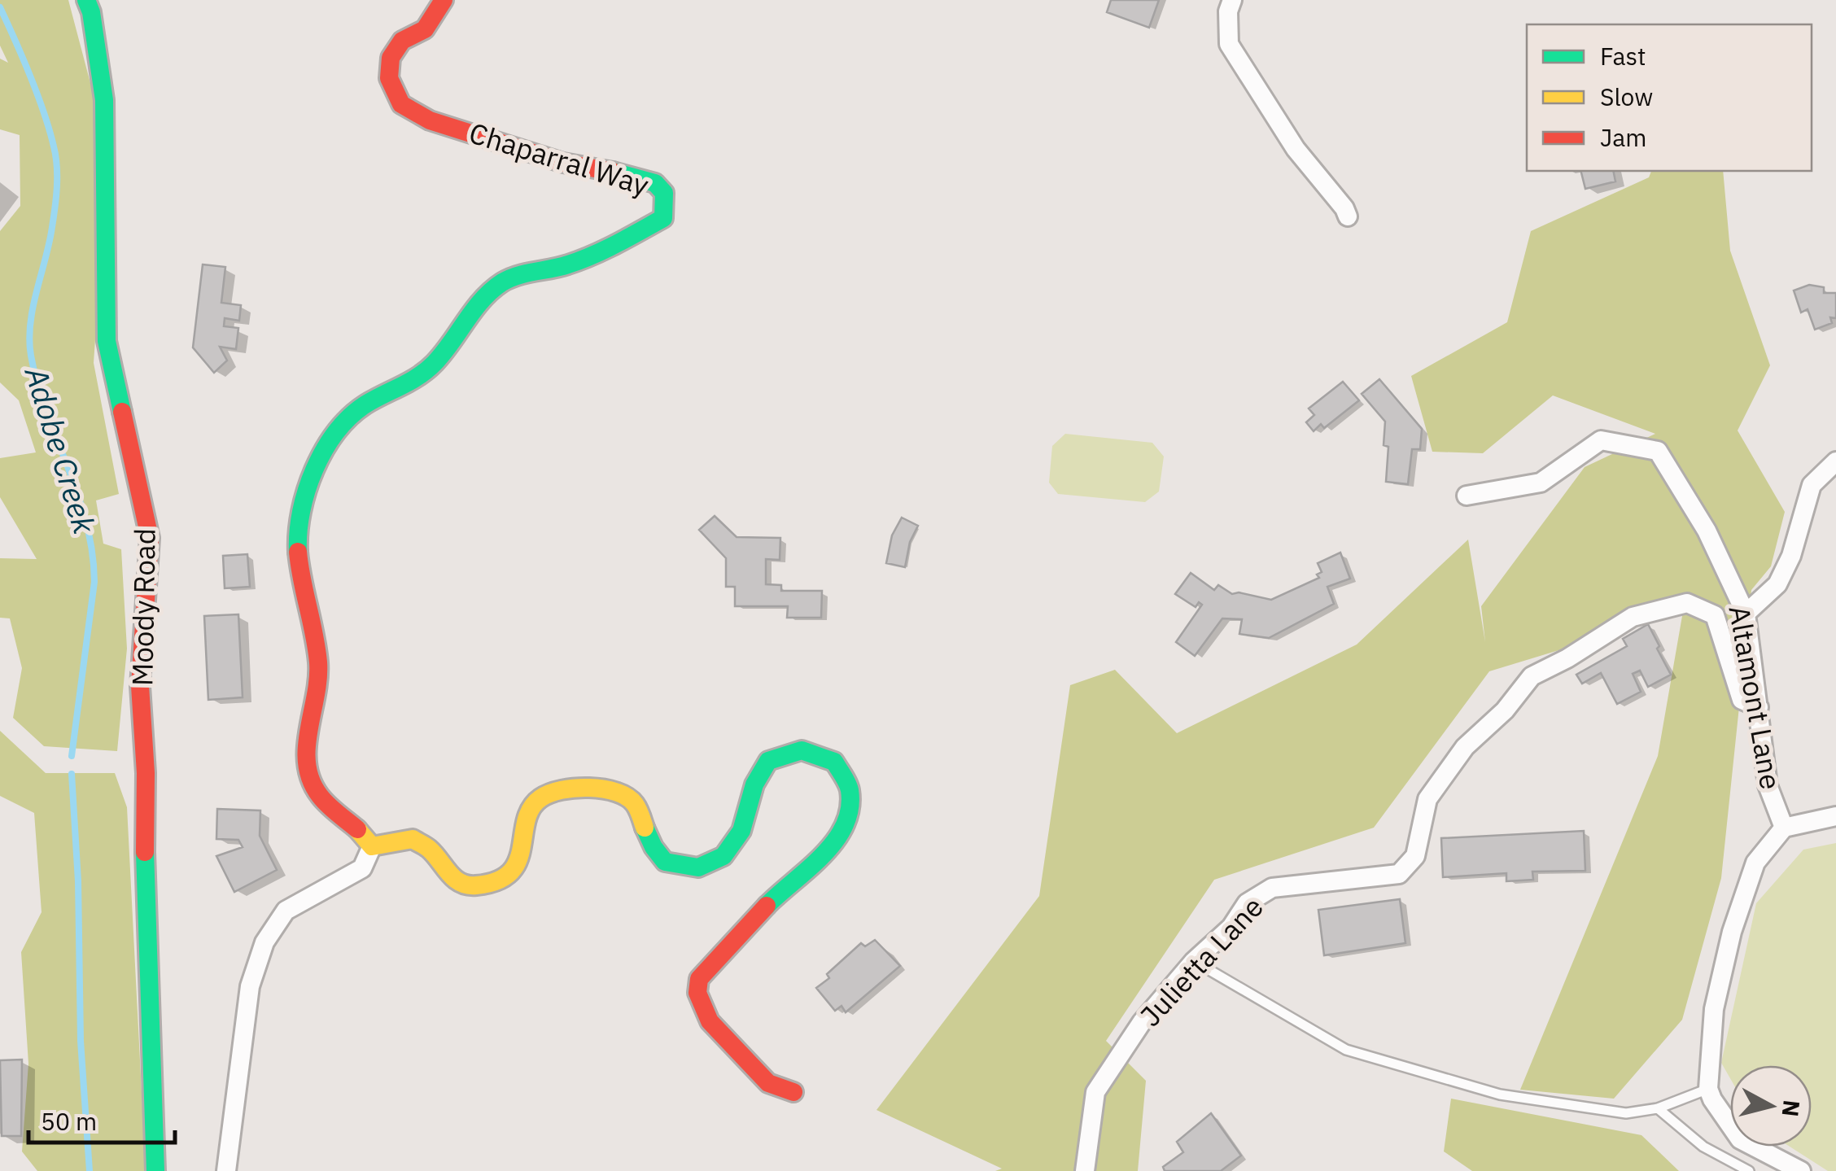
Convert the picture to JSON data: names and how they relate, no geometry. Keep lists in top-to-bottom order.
{
  "streets": {
    "street": [
      "Chaparral Way",
      "Moody Road",
      "Altamont Lane",
      "Julietta Lane"
    ]
  },
  "crossings": [
    ["Altamont Lane", "Julietta Lane"]
  ],
  "water": ["Adobe Creek"],
  "legend": ["Fast", "Slow", "Jam"],
  "scale_bar": "50 m",
  "north": "right"
}
